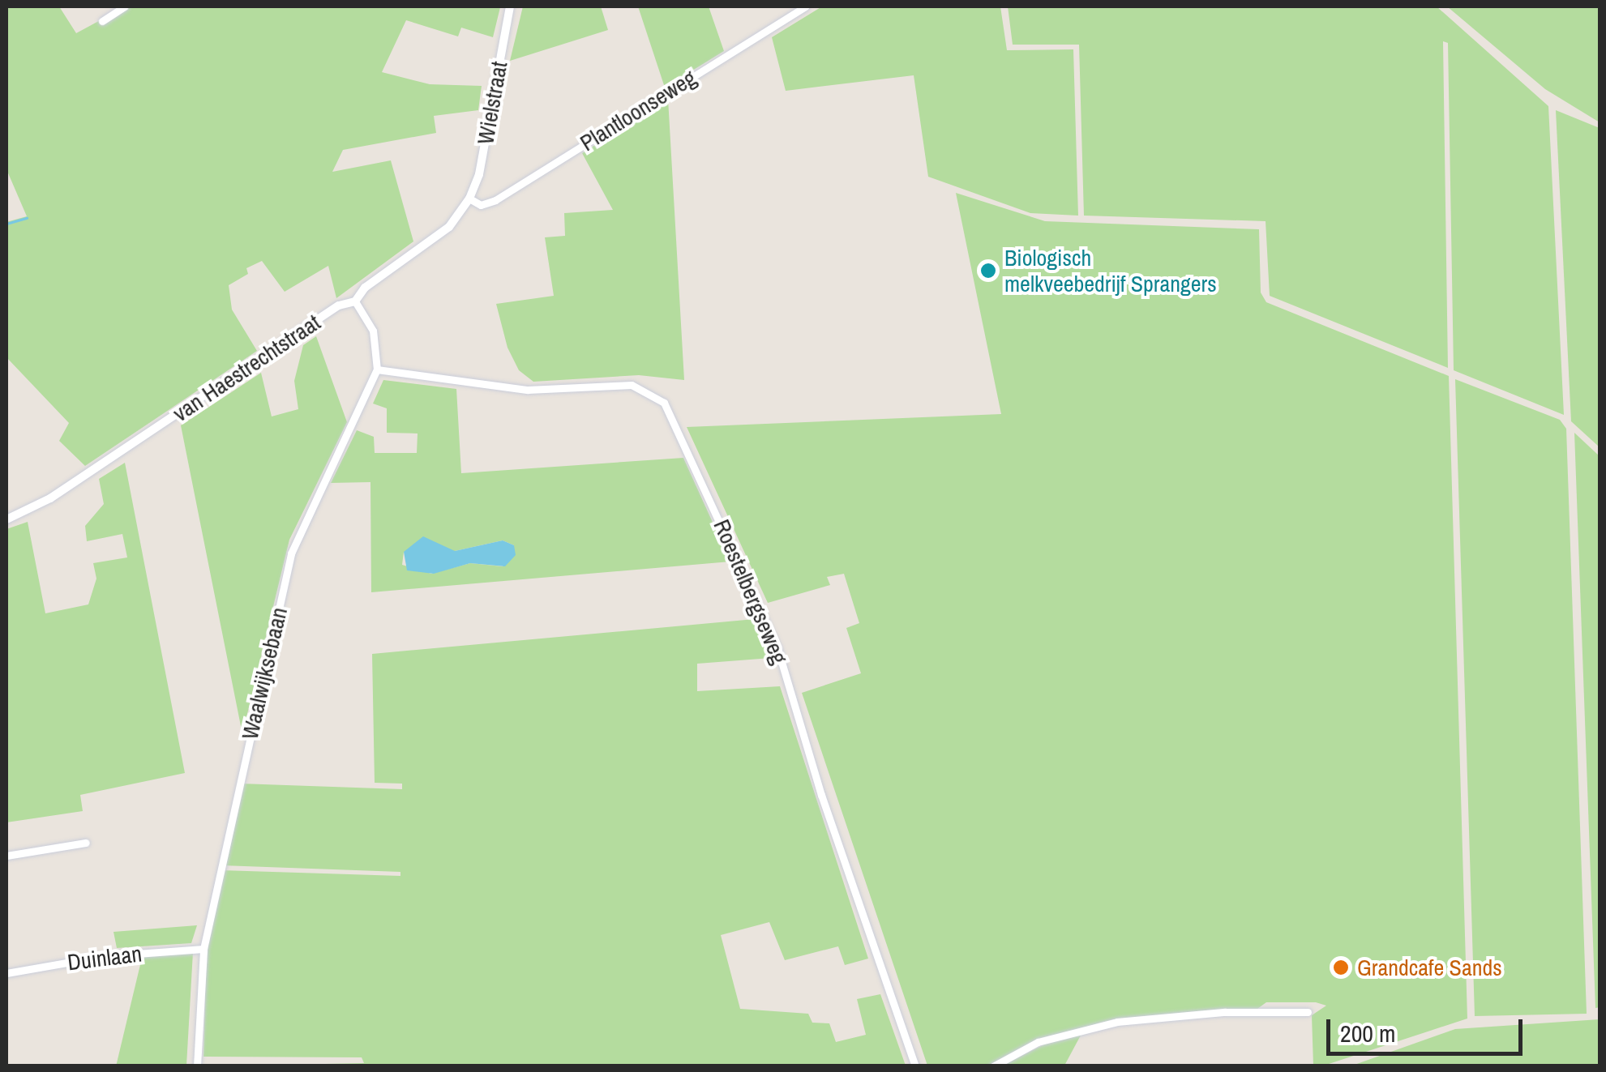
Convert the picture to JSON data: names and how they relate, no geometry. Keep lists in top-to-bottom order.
{
  "streets": {
    "street": [
      "Wielstraat",
      "Plantloonseweg",
      "van Haestrechtstraat",
      "Roestelbergseweg",
      "Waalwijksebaan",
      "Duinlaan"
    ]
  },
  "crossings": [
    ["Wielstraat", "Plantloonseweg"],
    ["Wielstraat", "van Haestrechtstraat"],
    ["Plantloonseweg", "van Haestrechtstraat"],
    ["Roestelbergseweg", "Waalwijksebaan"],
    ["Waalwijksebaan", "Duinlaan"]
  ],
  "places": ["Biologisch melkveebedrijf Sprangers", "Grandcafe Sands"],
  "scale_bar": "200 m"
}
